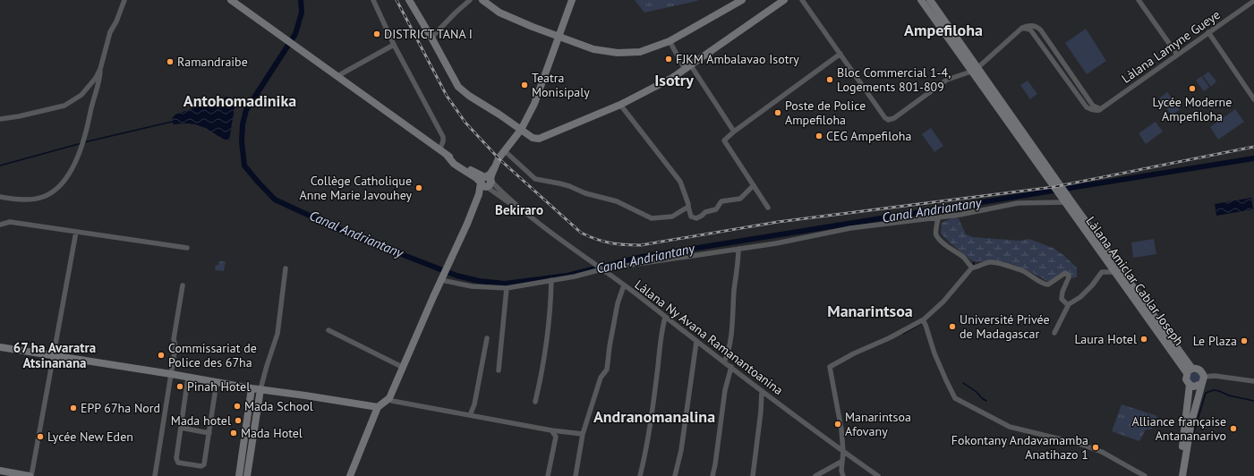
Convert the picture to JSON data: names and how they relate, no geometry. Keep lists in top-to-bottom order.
{
  "streets": {
    "street": ["Làlana Lamyne Gueye", "Làlana Amiclar Cablar Joseph", "Làlana Ny Avana Ramanantoanina"]
  },
  "districts": [
    "Ampefiloha",
    "Isotry",
    "Antohomadinika",
    "Bekiraro",
    "Manarintsoa",
    "67 ha Avaratra Atsinanana",
    "Andranomanalina"
  ],
  "water": ["Canal Andriantany"],
  "places": [
    "DISTRICT TANA I",
    "FJKM Ambalavao Isotry",
    "Ramandraibe",
    "Bloc Commercial 1-4, Logements 801-809",
    "Teatra Monisipaly",
    "Lycée Moderne Ampefiloha",
    "Poste de Police Ampefiloha",
    "CEG Ampefiloha",
    "Collège Catholique Anne Marie Javouhey",
    "Université Privée de Madagascar",
    "Laura Hotel",
    "Le Plaza",
    "Commissariat de Police des 67ha",
    "Pinah Hotel",
    "Mada School",
    "EPP 67ha Nord",
    "Mada hotel",
    "Manarintsoa Afovany",
    "Alliance française Antananarivo",
    "Mada Hotel",
    "Lycée New Eden",
    "Fokontany Andavamamba Anatihazo 1"
  ]
}
